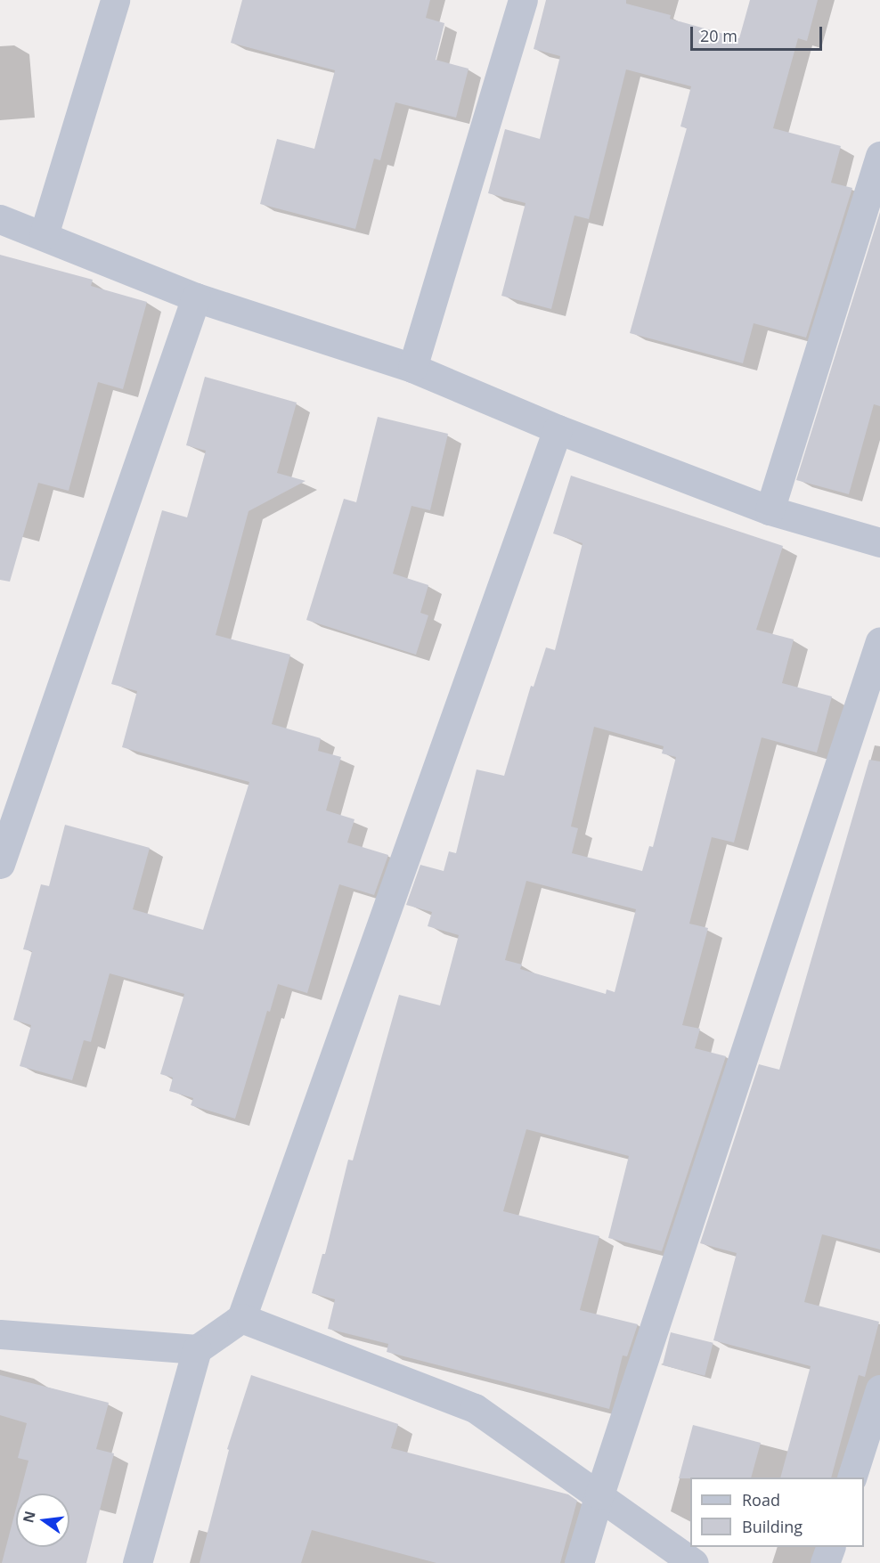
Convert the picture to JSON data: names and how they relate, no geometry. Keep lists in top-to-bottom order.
{
  "legend": ["Road", "Building"],
  "scale_bar": "20 m",
  "north": "left"
}
